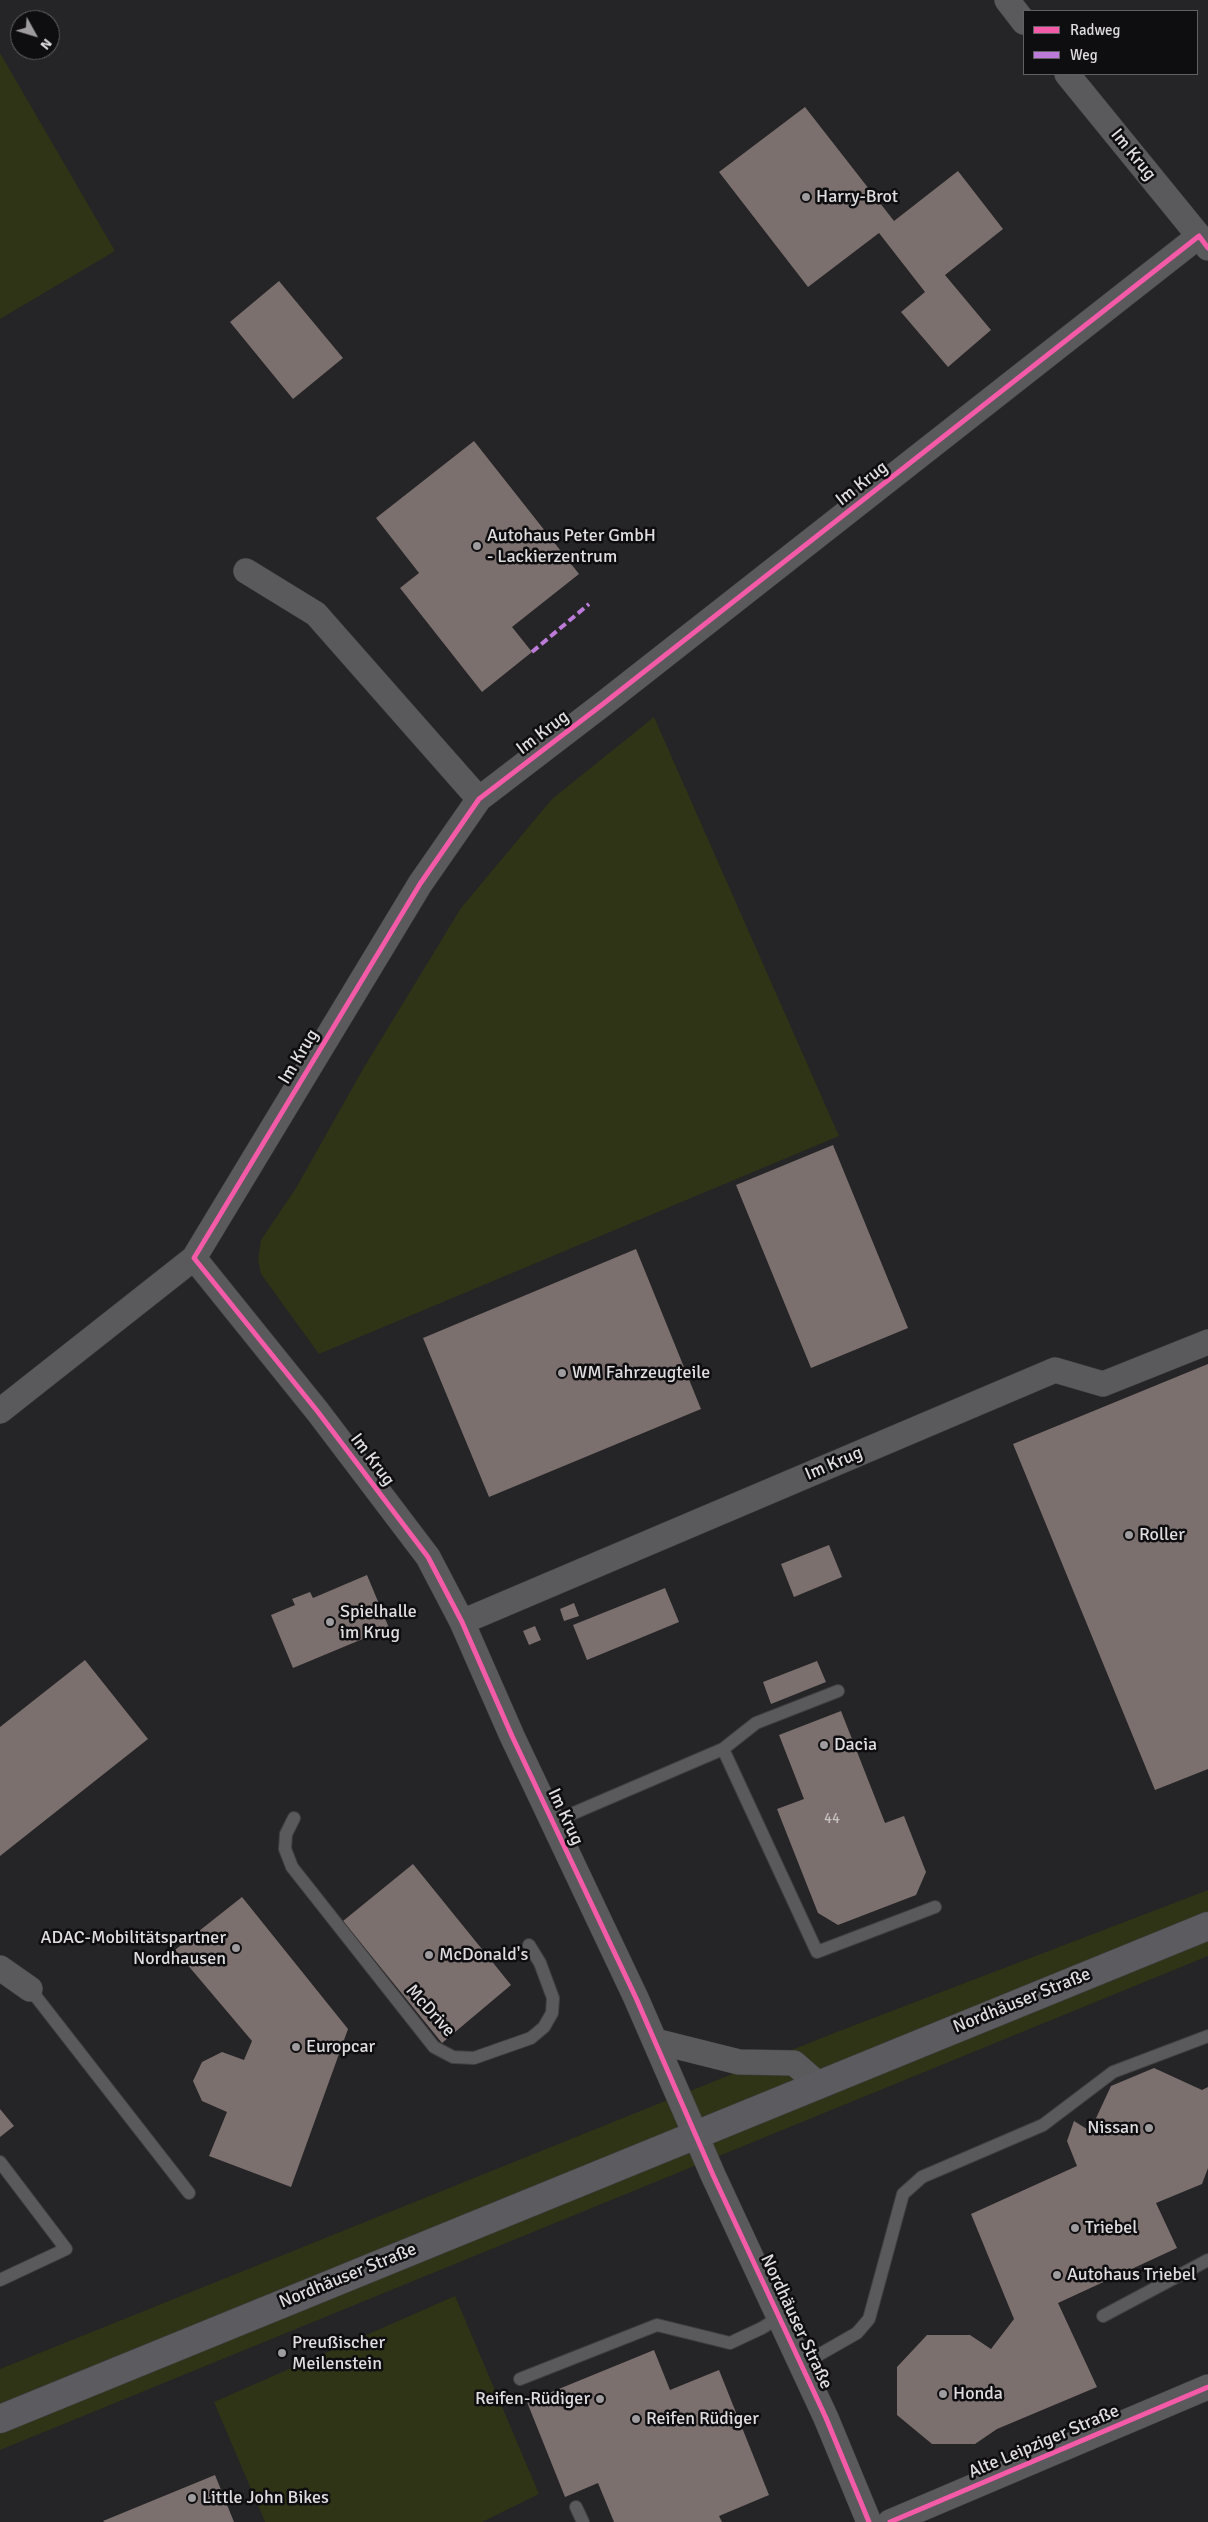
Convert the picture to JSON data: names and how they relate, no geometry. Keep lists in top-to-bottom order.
{
  "streets": {
    "main road": ["Nordhäuser Straße"],
    "street": ["Im Krug", "Alte Leipziger Straße"],
    "lane": ["McDrive"]
  },
  "crossings": [
    ["Im Krug", "Nordhäuser Straße"]
  ],
  "places": [
    "Harry-Brot",
    "Autohaus Peter GmbH - Lackierzentrum",
    "WM Fahrzeugteile",
    "Roller",
    "Spielhalle im Krug",
    "Dacia",
    "ADAC-Mobilitätspartner Nordhausen",
    "McDonald's",
    "Europcar",
    "Nissan",
    "Triebel",
    "Autohaus Triebel",
    "Preußischer Meilenstein",
    "Honda",
    "Reifen-Rüdiger",
    "Reifen Rüdiger",
    "Little John Bikes"
  ],
  "house_numbers": ["44"],
  "legend": ["Radweg", "Weg"],
  "north": "bottom right"
}
